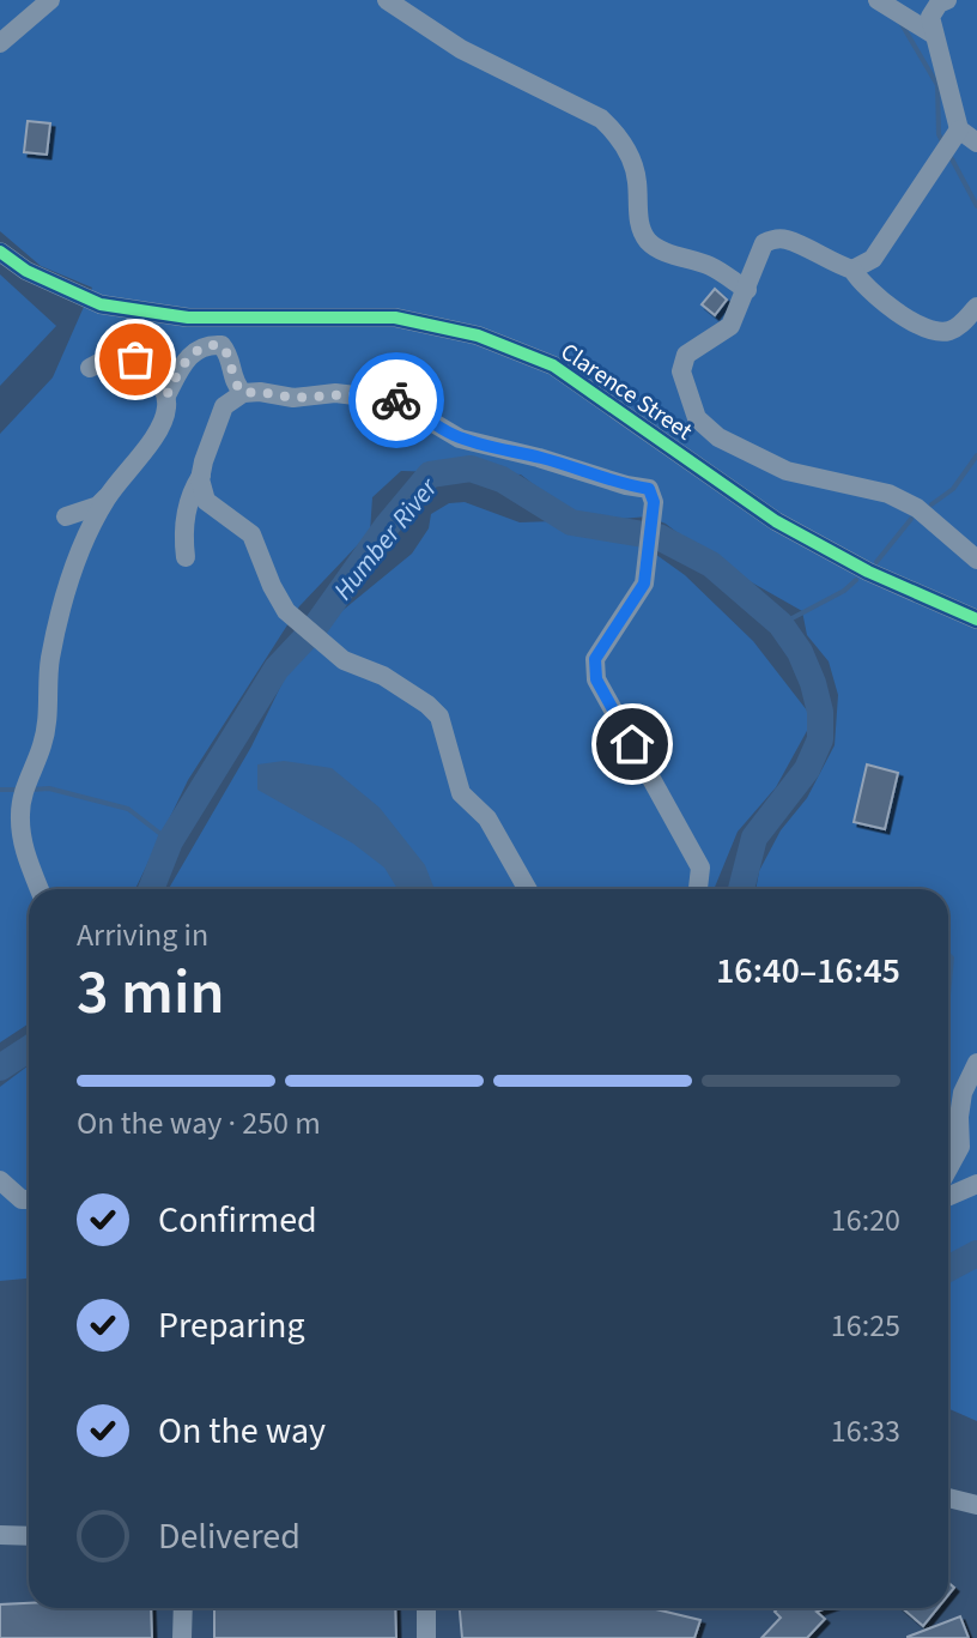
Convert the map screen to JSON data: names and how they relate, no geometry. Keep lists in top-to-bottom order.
{
  "streets": {
    "street": ["Clarence Street"]
  },
  "water": ["Humber River"],
  "page": {
    "heading": ["3 min", "Arriving in", "16:40–16:45"],
    "bar": "On the way · 250 m",
    "list": [
      ["Confirmed", "16:20"],
      ["Preparing", "16:25"],
      ["On the way", "16:33"],
      "Delivered"
    ]
  }
}
